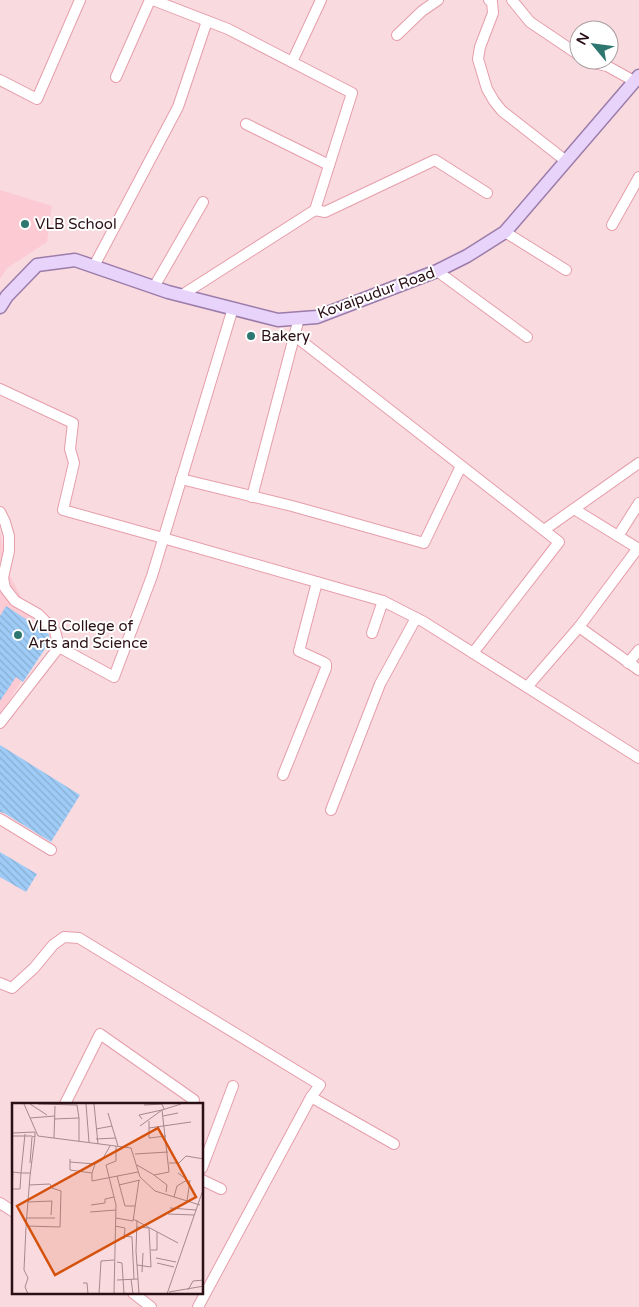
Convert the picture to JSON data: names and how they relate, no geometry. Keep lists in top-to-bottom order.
{
  "streets": {
    "main road": ["Kovaipudur Road"]
  },
  "places": ["VLB School", "Bakery", "VLB College of Arts and Science"],
  "north": "top left"
}
